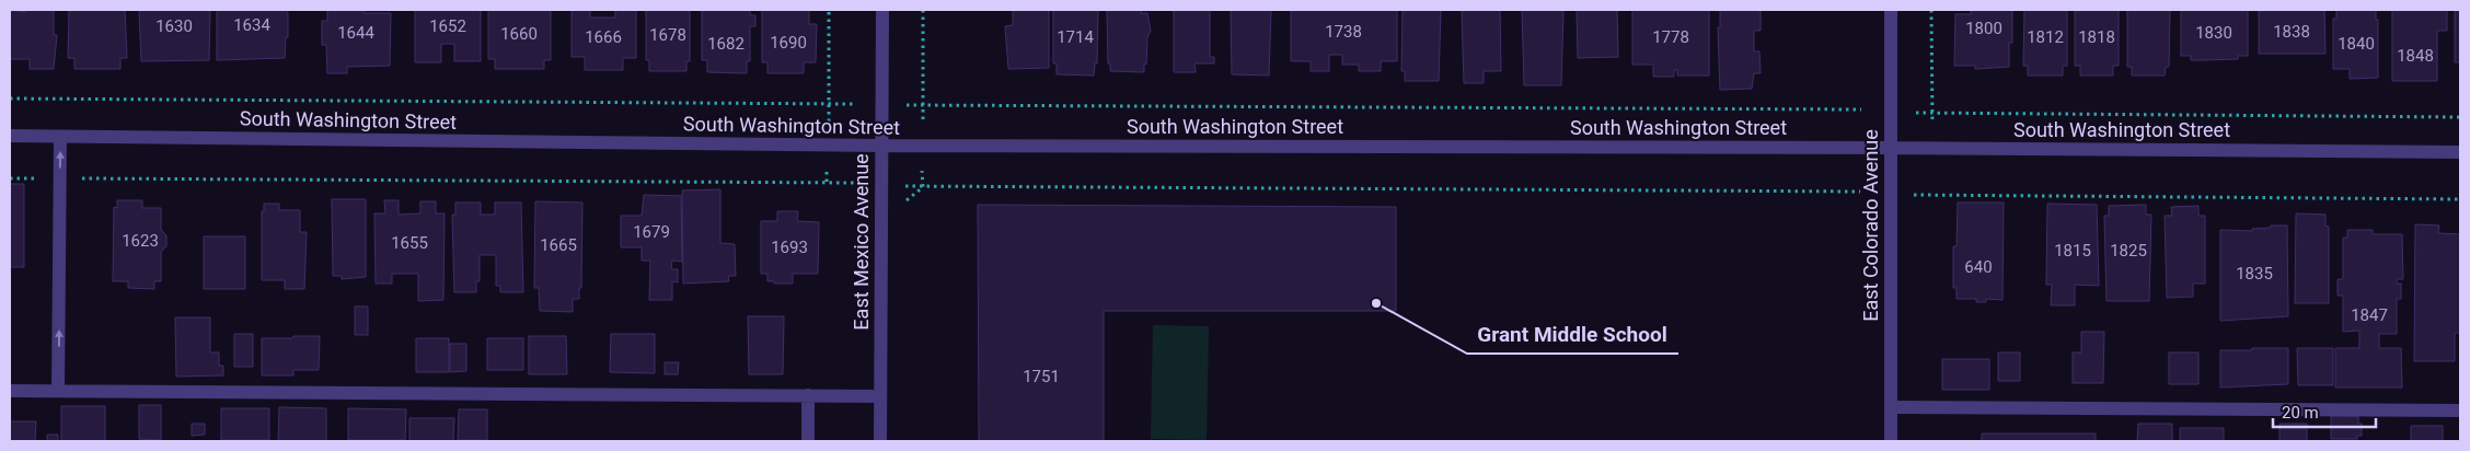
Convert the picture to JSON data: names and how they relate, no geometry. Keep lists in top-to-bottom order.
{
  "streets": {
    "street": ["South Washington Street", "East Colorado Avenue", "East Mexico Avenue"]
  },
  "crossings": [
    ["South Washington Street", "East Colorado Avenue"],
    ["South Washington Street", "East Mexico Avenue"]
  ],
  "places": ["Grant Middle School"],
  "house_numbers": [
    "1634",
    "1630",
    "1652",
    "1800",
    "1738",
    "1838",
    "1644",
    "1830",
    "1660",
    "1678",
    "1666",
    "1714",
    "1778",
    "1812",
    "1818",
    "1690",
    "1682",
    "1840",
    "1848",
    "1679",
    "1623",
    "1655",
    "1665",
    "1693",
    "1815",
    "1825",
    "640",
    "1835",
    "1847",
    "1751"
  ],
  "scale_bar": "20 m"
}
